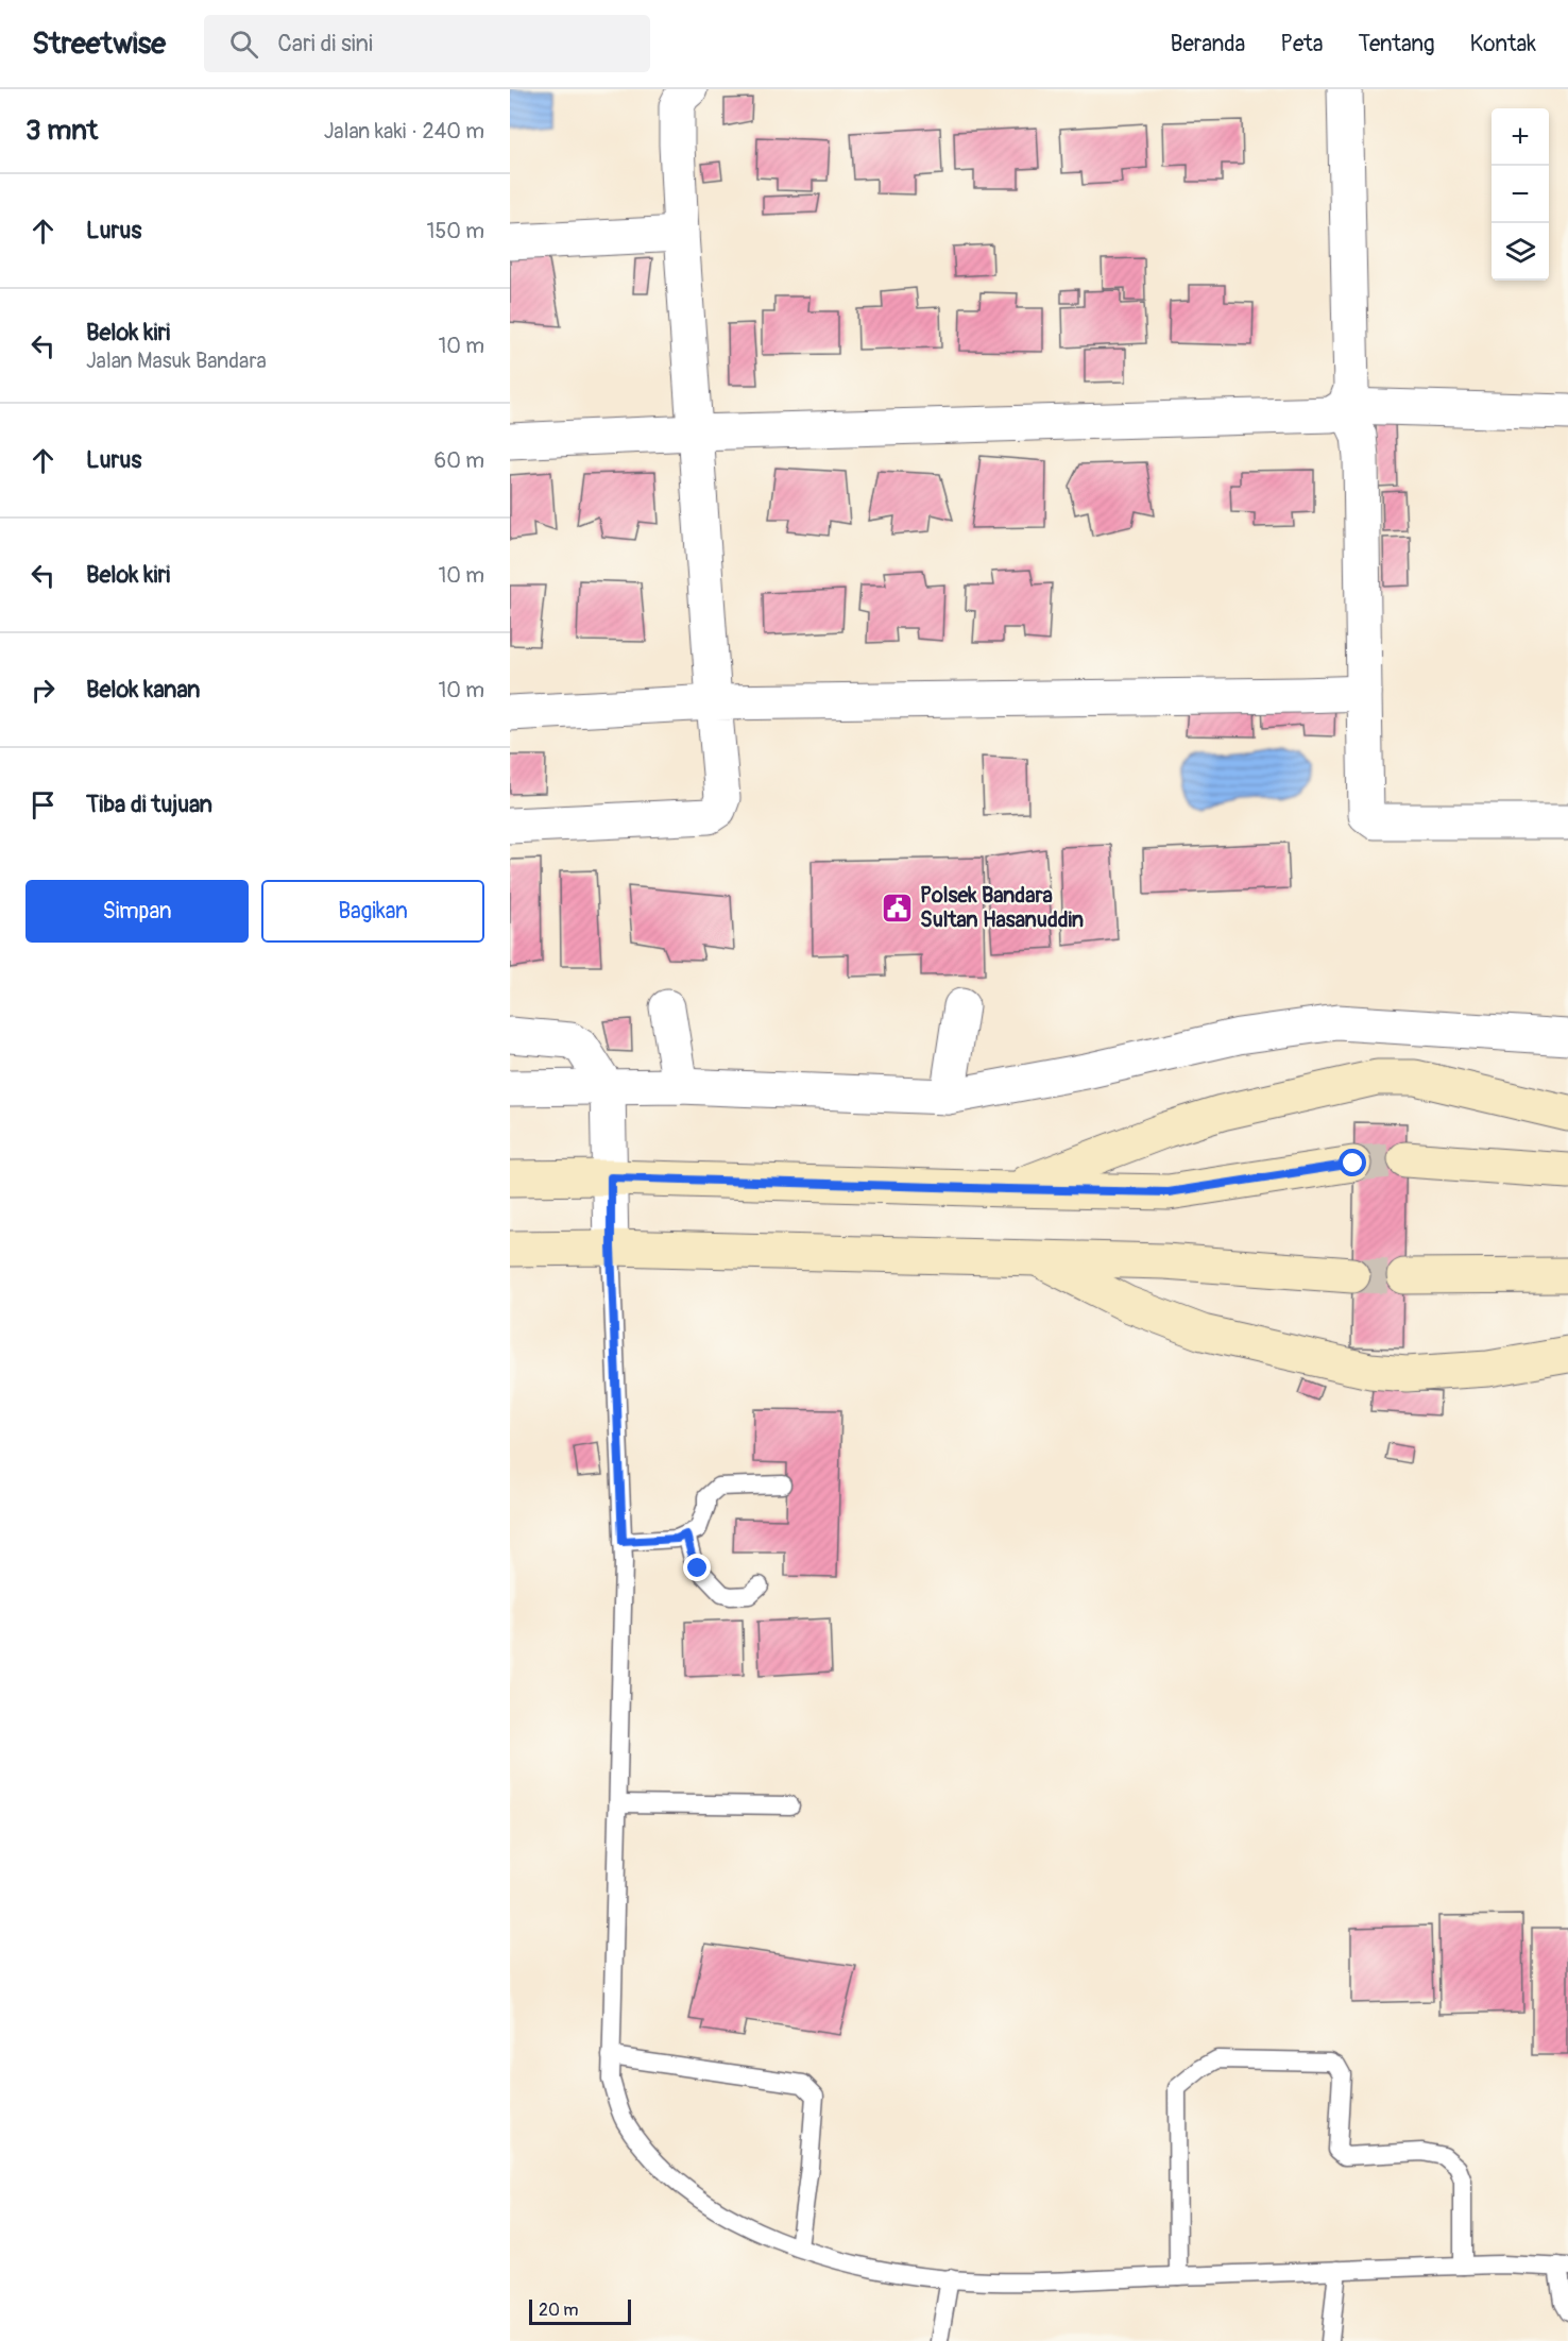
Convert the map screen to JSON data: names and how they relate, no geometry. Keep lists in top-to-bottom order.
{
  "places": {
    "public building": ["Polsek Bandara Sultan Hasanuddin"]
  },
  "scale_bar": "20 m",
  "page": {
    "header": "Streetwise",
    "search": "Cari di sini",
    "nav": [
      "Beranda",
      "Peta",
      "Tentang",
      "Kontak"
    ],
    "heading": ["3 mnt", "Jalan kaki · 240 m"],
    "map_buttons": ["+", "−"],
    "list": [
      ["Lurus", "150 m"],
      ["Belok kiri", "Jalan Masuk Bandara", "10 m"],
      ["Lurus", "60 m"],
      ["Belok kiri", "10 m"],
      ["Belok kanan", "10 m"],
      "Tiba di tujuan"
    ],
    "buttons": ["Simpan", "Bagikan"],
    "scale": "20 m"
  }
}
